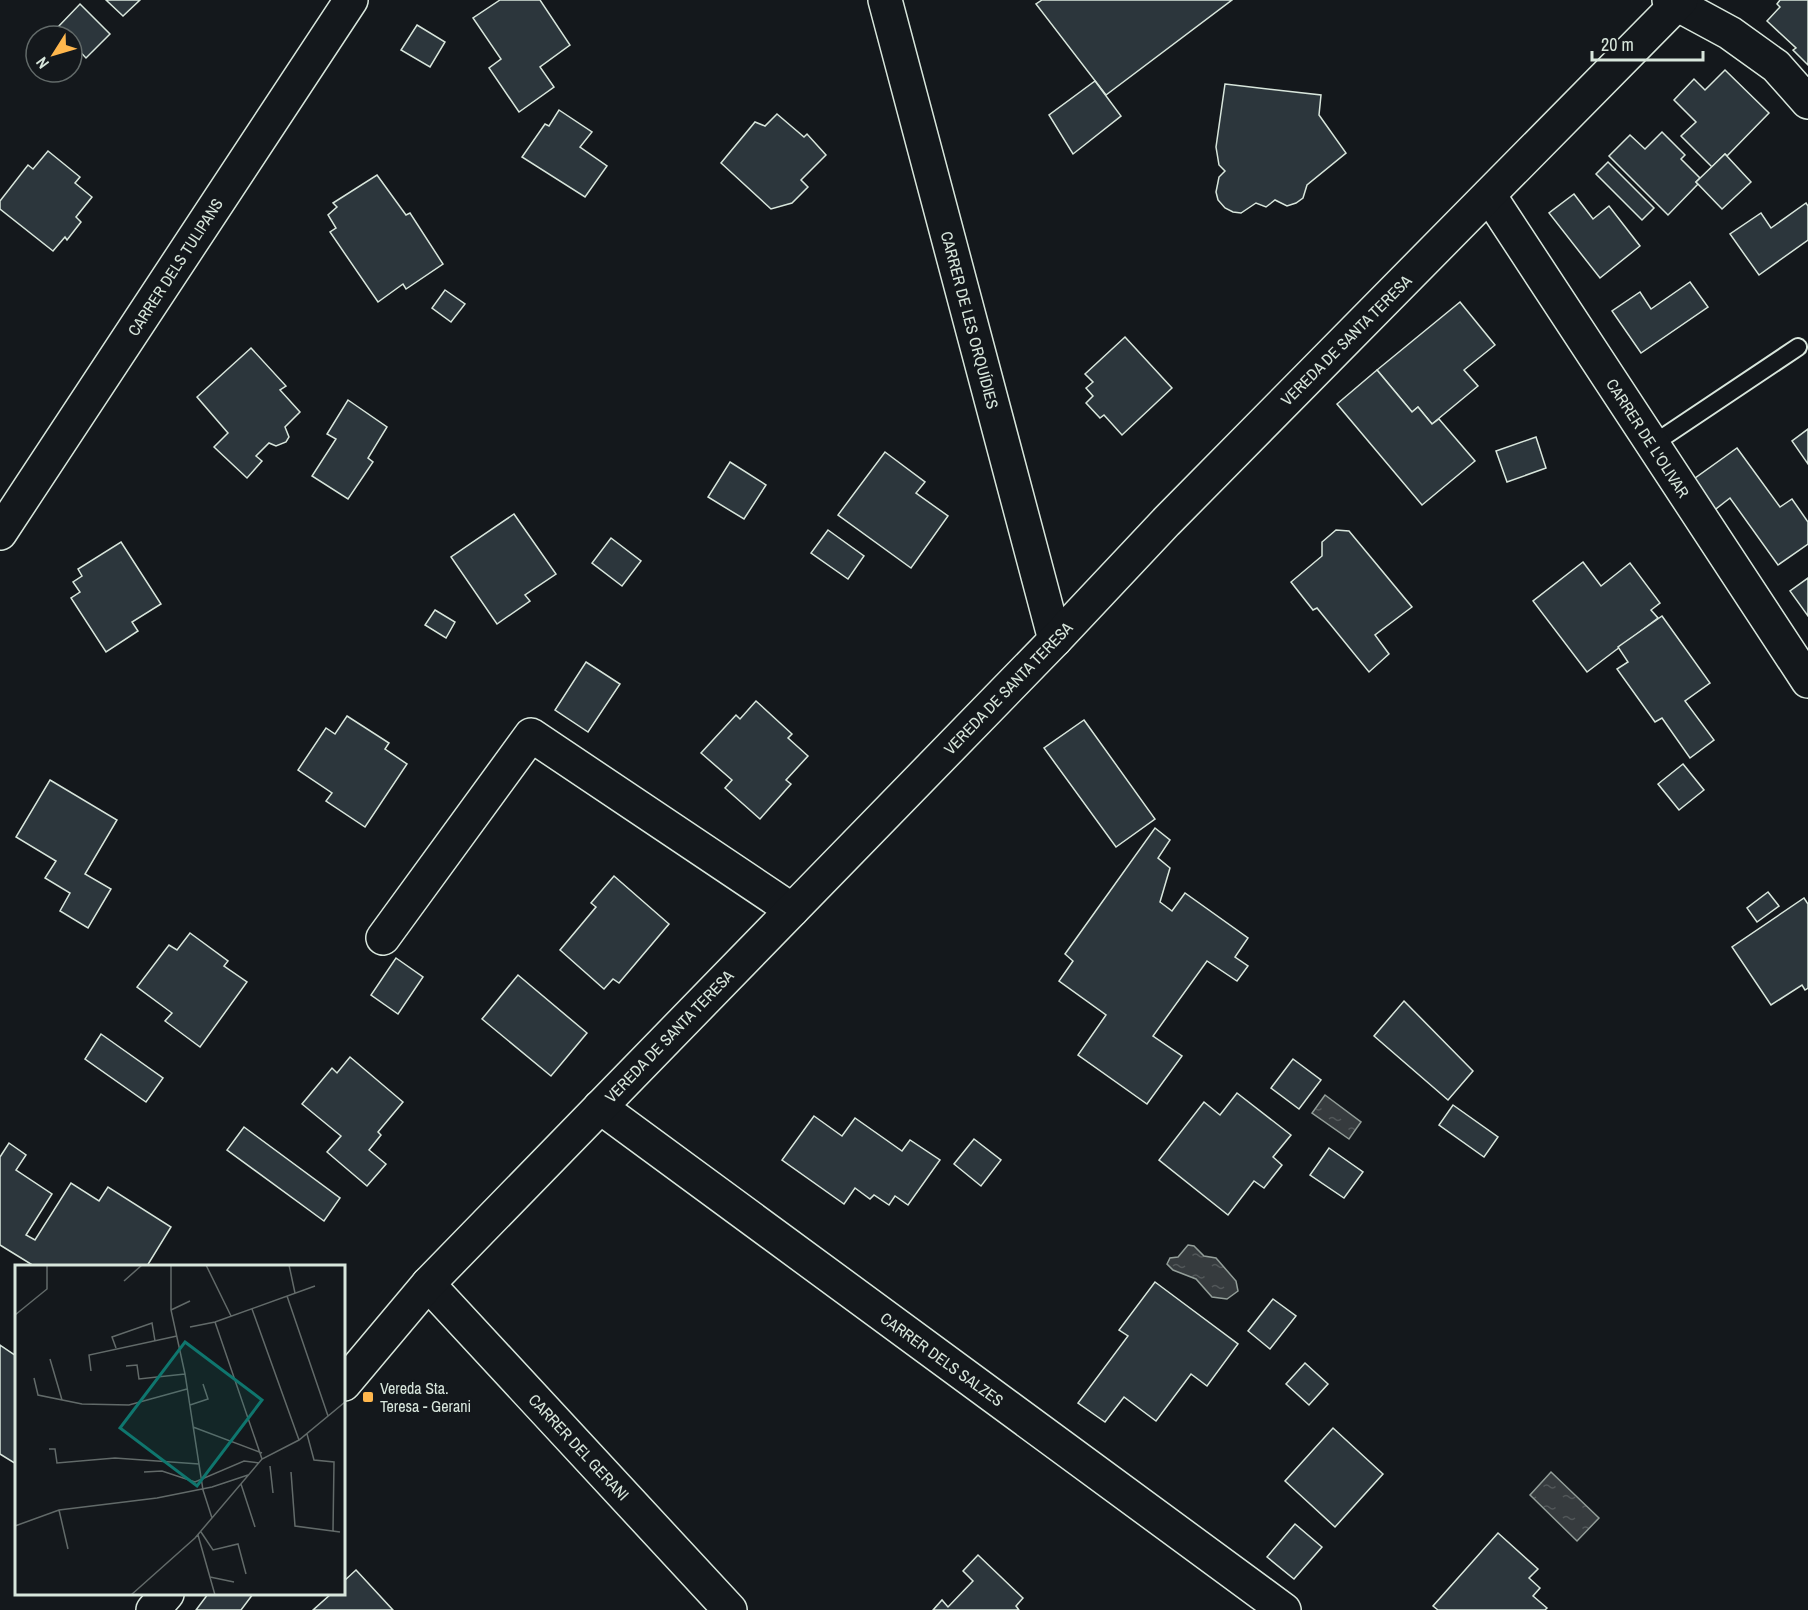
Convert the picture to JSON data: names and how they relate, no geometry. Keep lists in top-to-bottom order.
{
  "streets": {
    "street": [
      "CARRER DELS TULIPANS",
      "CARRER DE LES ORQUÍDIES",
      "VEREDA DE SANTA TERESA",
      "CARRER DE L'OLIVAR",
      "CARRER DELS SALZES",
      "CARRER DEL GERANI"
    ]
  },
  "crossings": [
    ["CARRER DE LES ORQUÍDIES", "VEREDA DE SANTA TERESA"],
    ["VEREDA DE SANTA TERESA", "CARRER DE L'OLIVAR"],
    ["VEREDA DE SANTA TERESA", "CARRER DELS SALZES"],
    ["VEREDA DE SANTA TERESA", "CARRER DEL GERANI"]
  ],
  "places": {
    "transit": ["Vereda Sta. Teresa - Gerani"]
  },
  "scale_bar": "20 m",
  "north": "bottom left"
}
